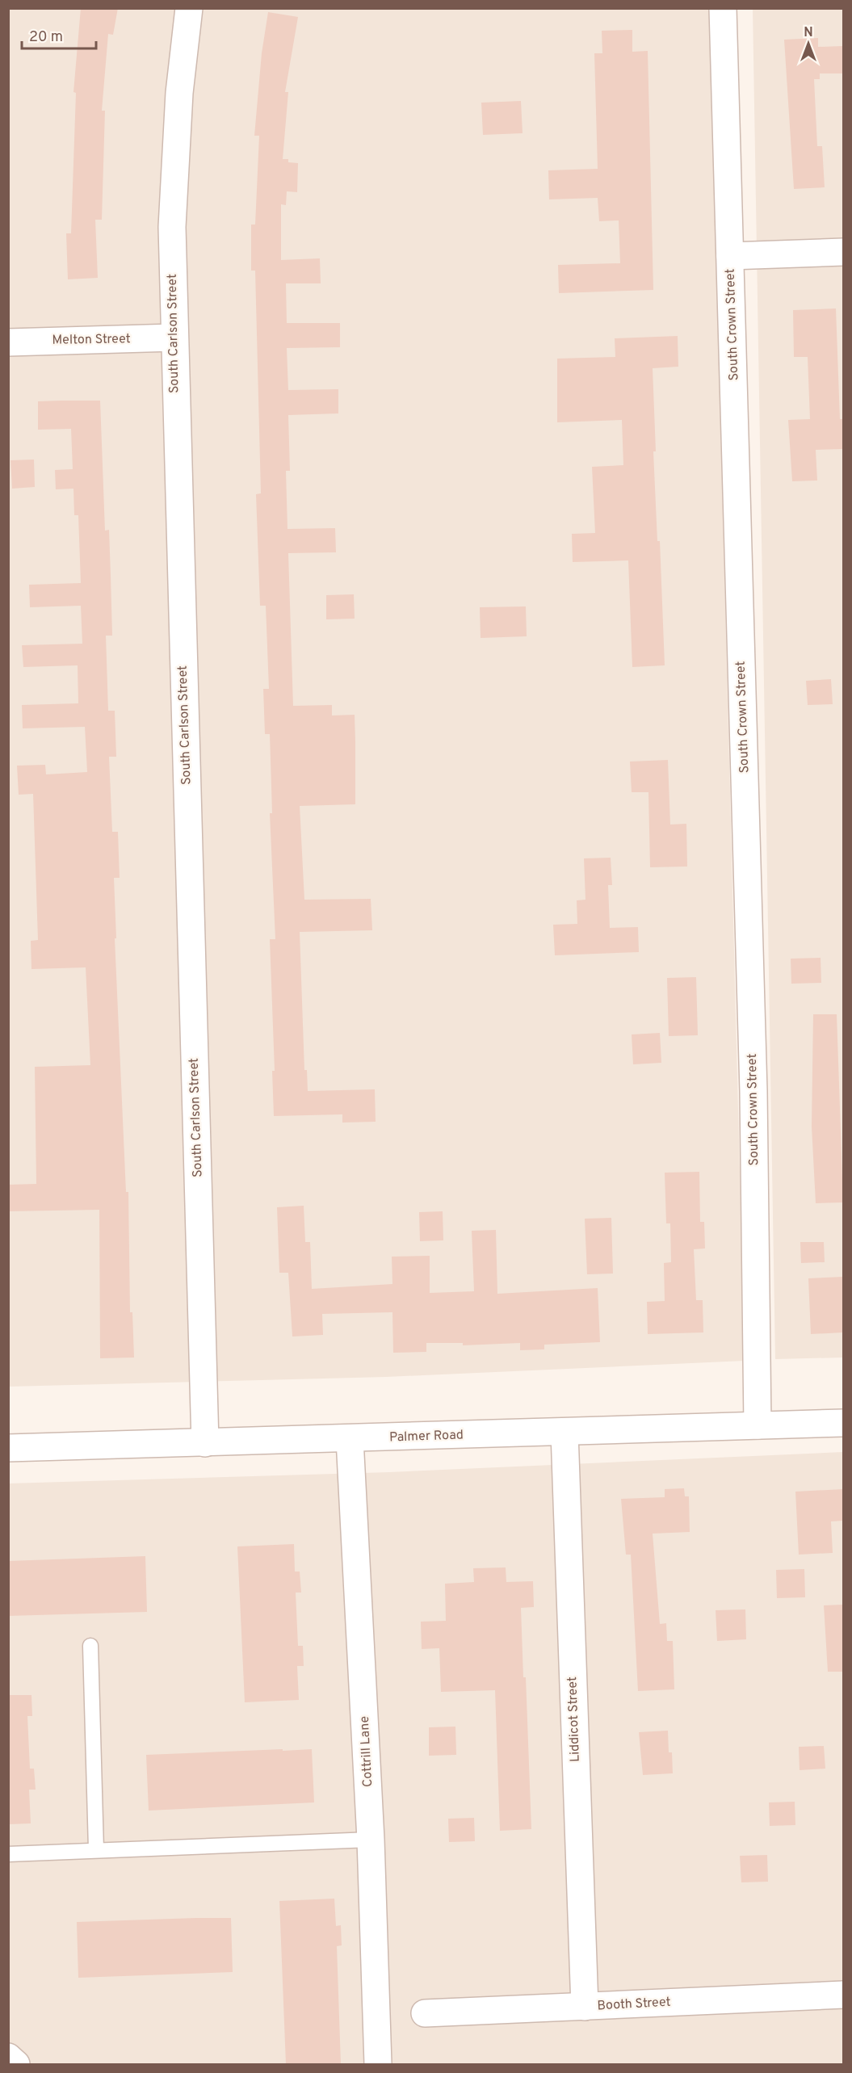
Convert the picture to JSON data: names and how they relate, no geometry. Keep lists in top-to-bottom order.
{
  "streets": {
    "street": [
      "South Crown Street",
      "South Carlson Street",
      "Melton Street",
      "Palmer Road",
      "Liddicot Street",
      "Cottrill Lane",
      "Booth Street"
    ]
  },
  "crossings": [
    ["South Crown Street", "Palmer Road"],
    ["South Carlson Street", "Melton Street"],
    ["South Carlson Street", "Palmer Road"],
    ["Palmer Road", "Liddicot Street"],
    ["Palmer Road", "Cottrill Lane"],
    ["Liddicot Street", "Booth Street"]
  ],
  "scale_bar": "20 m",
  "north": "top"
}
